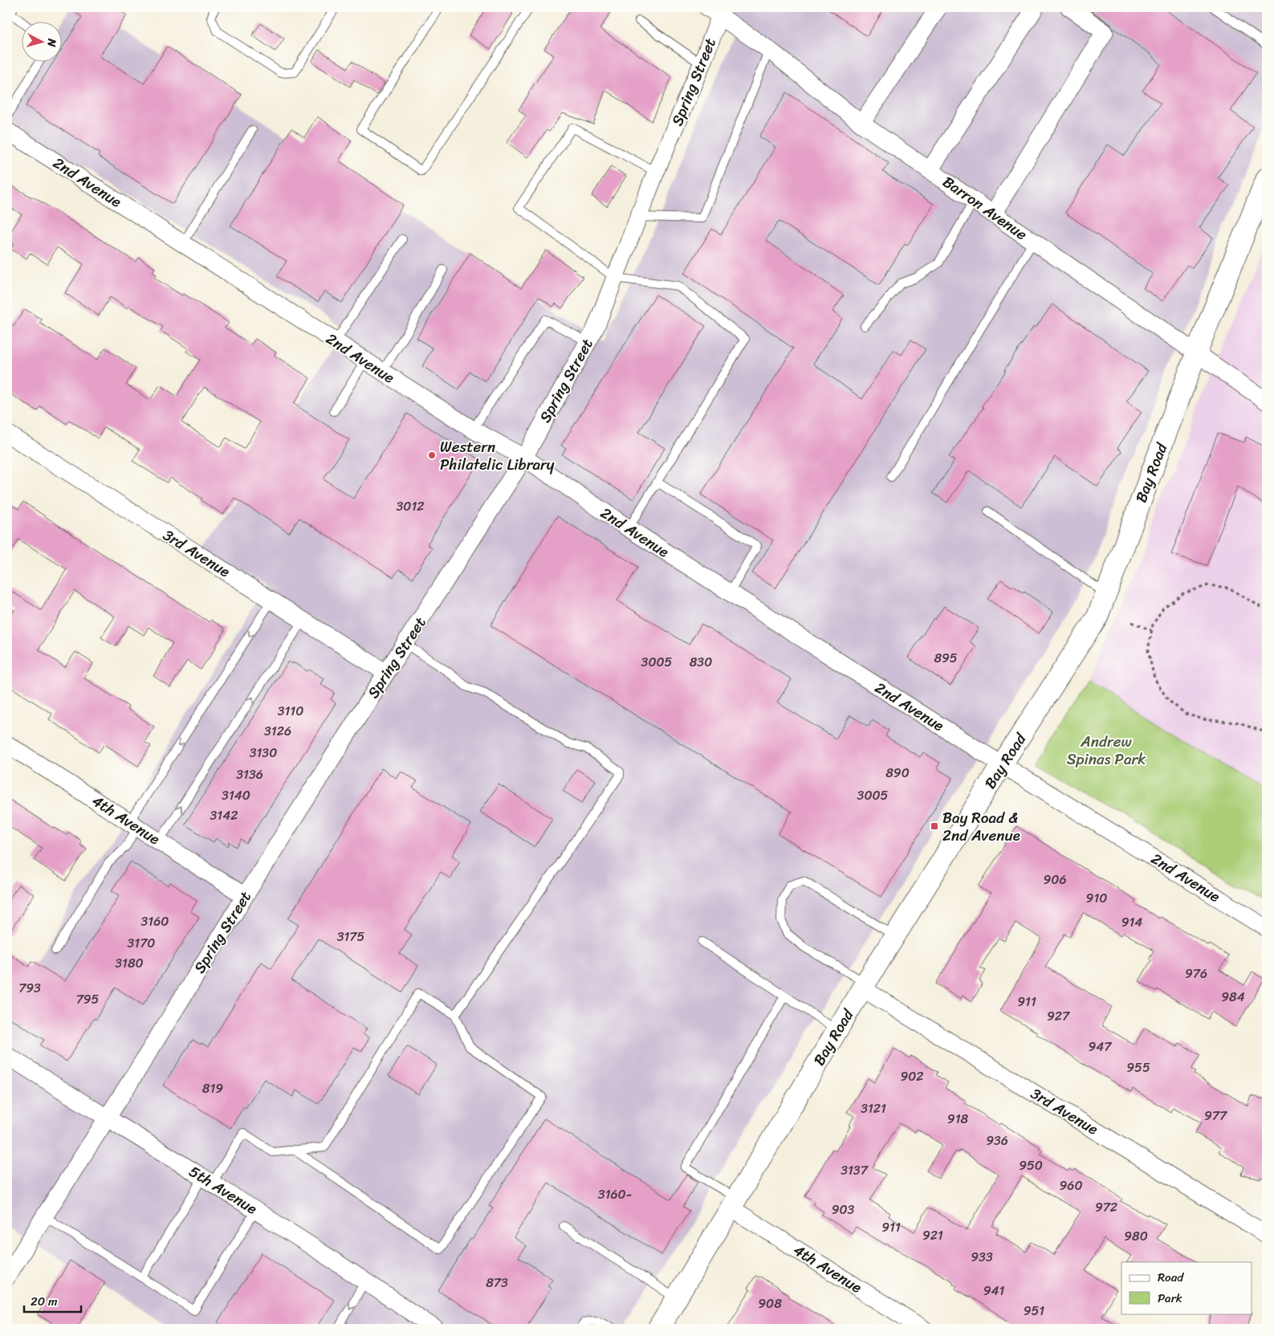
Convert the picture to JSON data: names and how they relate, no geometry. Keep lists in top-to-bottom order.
{
  "streets": {
    "street": [
      "Spring Street",
      "2nd Avenue",
      "Barron Avenue",
      "Bay Road",
      "3rd Avenue",
      "4th Avenue",
      "5th Avenue"
    ]
  },
  "crossings": [
    ["Spring Street", "2nd Avenue"],
    ["Spring Street", "Barron Avenue"],
    ["Spring Street", "3rd Avenue"],
    ["Spring Street", "4th Avenue"],
    ["Spring Street", "5th Avenue"],
    ["2nd Avenue", "Bay Road"],
    ["Barron Avenue", "Bay Road"],
    ["Bay Road", "3rd Avenue"],
    ["Bay Road", "4th Avenue"]
  ],
  "parks": ["Andrew Spinas Park"],
  "places": {
    "other": ["Western Philatelic Library"],
    "transit": ["Bay Road & 2nd Avenue"]
  },
  "house_numbers": [
    "3012",
    "895",
    "3005",
    "830",
    "3110",
    "3126",
    "3130",
    "890",
    "3136",
    "3140",
    "3005",
    "3142",
    "906",
    "910",
    "3160",
    "914",
    "3175",
    "3170",
    "3180",
    "976",
    "793",
    "984",
    "795",
    "911",
    "927",
    "947",
    "955",
    "902",
    "819",
    "3121",
    "977",
    "918",
    "936",
    "950",
    "3137",
    "960",
    "3160-",
    "972",
    "903",
    "911",
    "921",
    "980",
    "933",
    "873",
    "941",
    "908",
    "951"
  ],
  "legend": ["Road", "Park"],
  "scale_bar": "20 m",
  "north": "right"
}
